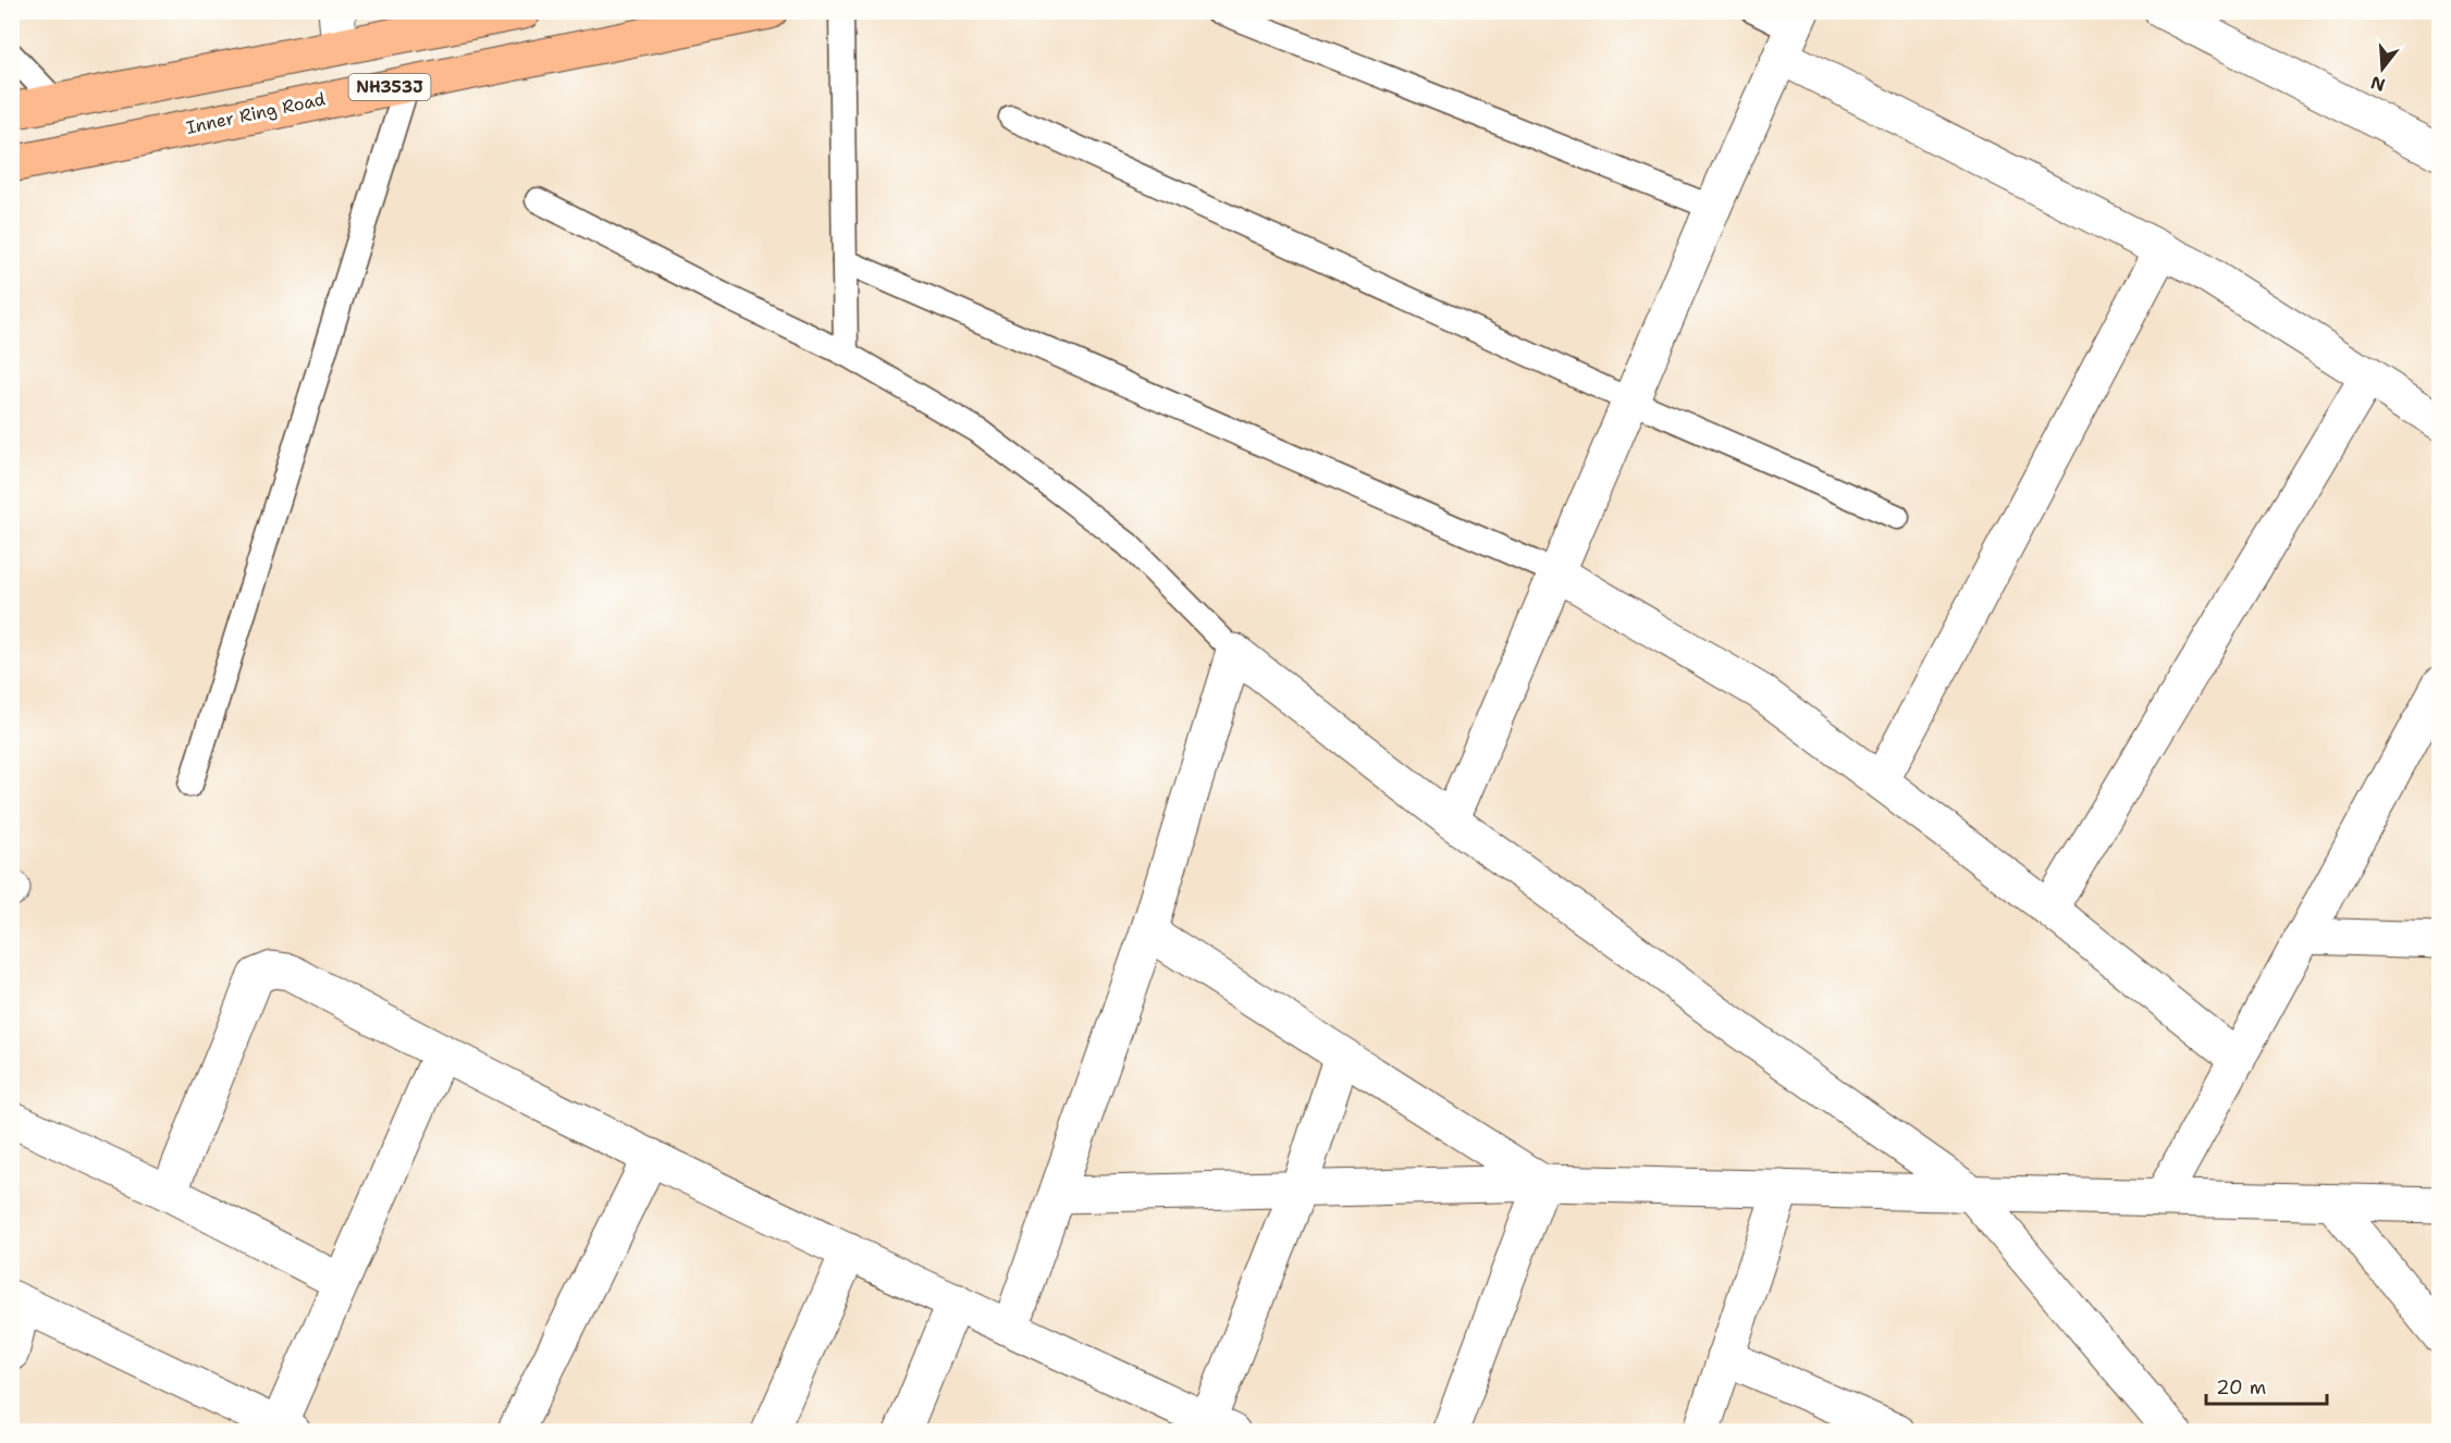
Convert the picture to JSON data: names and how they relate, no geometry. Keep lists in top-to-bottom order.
{
  "streets": {
    "highway": ["NH353J", "Inner Ring Road"]
  },
  "scale_bar": "20 m",
  "north": "bottom"
}
